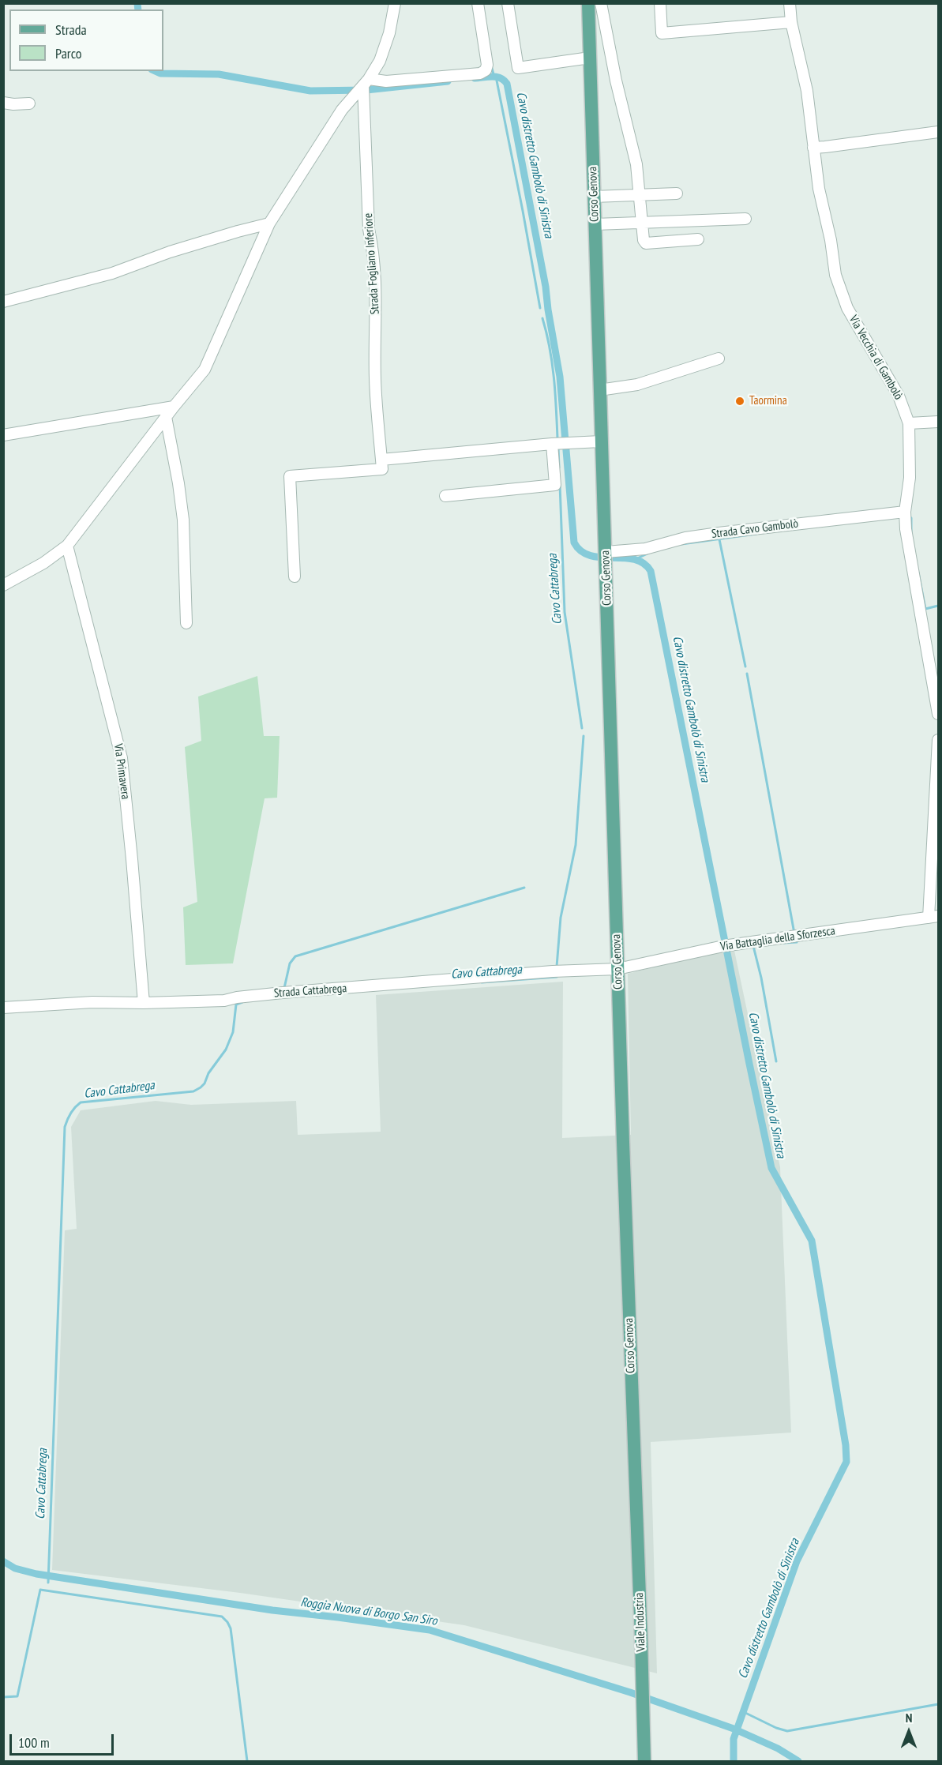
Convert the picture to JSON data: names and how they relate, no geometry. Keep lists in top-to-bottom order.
{
  "streets": {
    "main road": ["Corso Genova", "Viale Industria"],
    "street": [
      "Strada Fogliano Inferiore",
      "Via Vecchia di Gambolò",
      "Strada Cavo Gambolò",
      "Via Primavera",
      "Via Battaglia della Sforzesca",
      "Strada Cattabrega"
    ]
  },
  "crossings": [
    ["Corso Genova", "Strada Cavo Gambolò"],
    ["Corso Genova", "Via Battaglia della Sforzesca"],
    ["Corso Genova", "Strada Cattabrega"],
    ["Corso Genova", "Viale Industria"],
    ["Via Vecchia di Gambolò", "Strada Cavo Gambolò"],
    ["Via Primavera", "Strada Cattabrega"],
    ["Via Battaglia della Sforzesca", "Strada Cattabrega"]
  ],
  "water": ["Cavo distretto Gambolò di Sinistra", "Cavo Cattabrega", "Roggia Nuova di Borgo San Siro"],
  "places": ["Taormina"],
  "legend": ["Strada", "Parco"],
  "scale_bar": "100 m",
  "north": "top"
}
